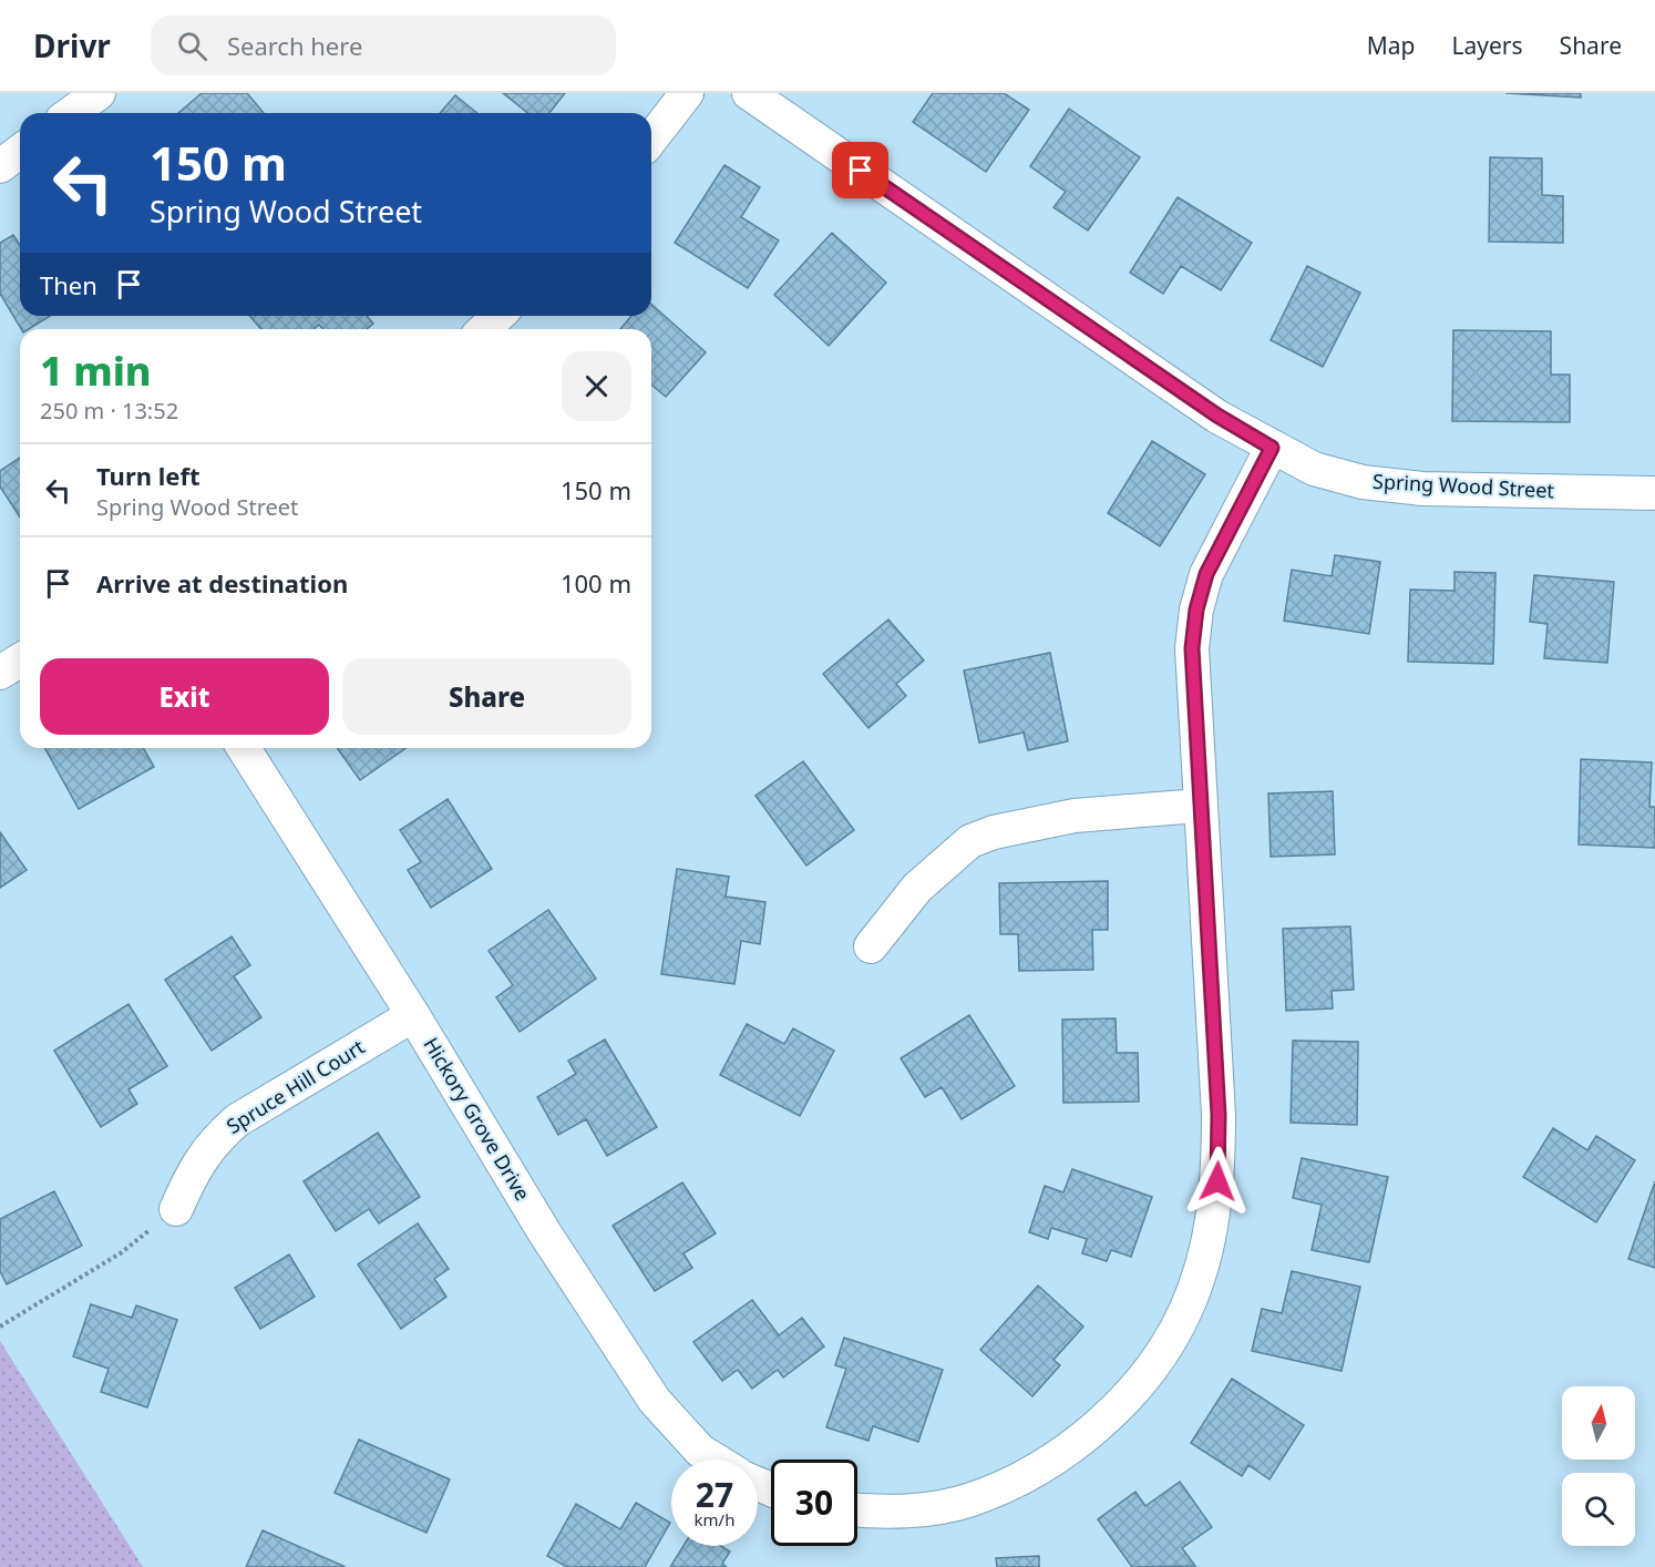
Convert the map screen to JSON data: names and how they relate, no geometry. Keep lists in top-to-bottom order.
{
  "streets": {
    "street": ["Spring Wood Street", "Spruce Hill Court", "Hickory Grove Drive"]
  },
  "crossings": [
    ["Spruce Hill Court", "Hickory Grove Drive"]
  ],
  "north": "top",
  "page": {
    "header": "Drivr",
    "search": "Search here",
    "nav": ["Map", "Layers", "Share"],
    "turn": ["150 m", "Spring Wood Street"],
    "then": "Then",
    "heading": ["1 min", "250 m · 13:52"],
    "list": [
      {
        "name": "Turn left",
        "note": "Spring Wood Street",
        "value": "150 m"
      },
      {
        "name": "Arrive at destination",
        "value": "100 m"
      }
    ],
    "buttons": ["Exit", "Share"],
    "speed": "27 km/h",
    "limit": "30"
  }
}
